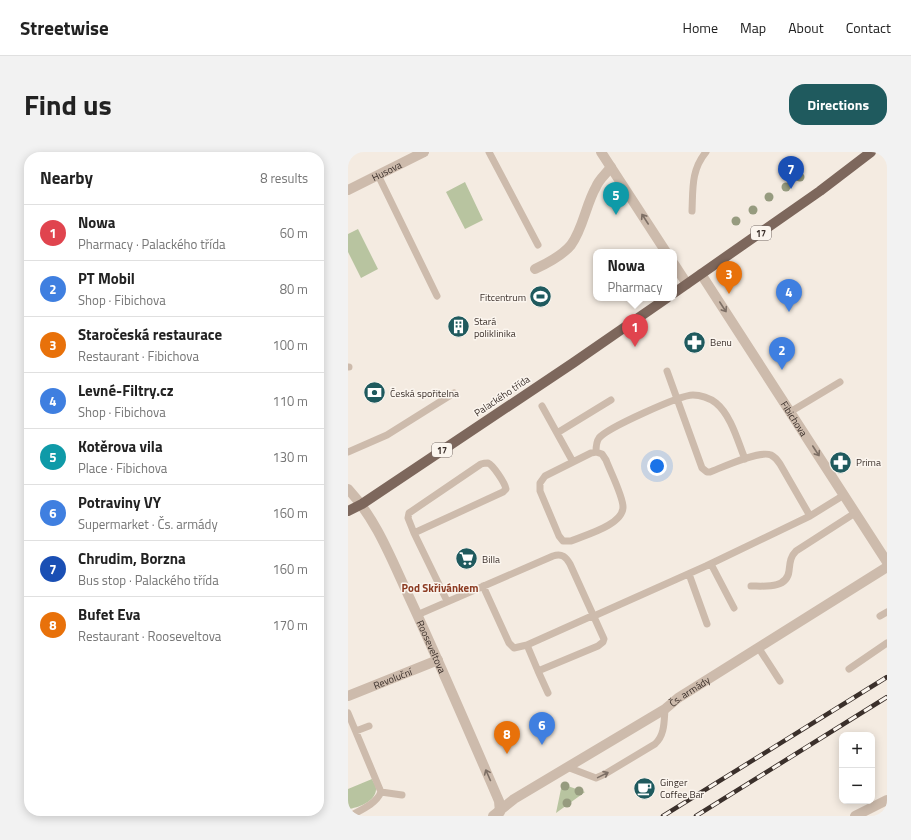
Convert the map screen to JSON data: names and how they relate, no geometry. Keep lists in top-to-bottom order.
{
  "streets": {
    "main road": ["17", "Palackého třída"],
    "street": [
      "Husova",
      "Fibichova",
      "Rooseveltova",
      "Revoluční",
      "Čs. armády"
    ]
  },
  "crossings": [
    ["17", "Fibichova"],
    ["Palackého třída", "Rooseveltova"],
    ["Rooseveltova", "Revoluční"],
    ["Rooseveltova", "Čs. armády"]
  ],
  "one_way": ["Fibichova", "Rooseveltova"],
  "districts": ["Pod Skřivánkem"],
  "places": {
    "sports": ["Fitcentrum"],
    "building": ["Stará poliklinika"],
    "pharmacy": ["Benu", "Prima"],
    "bank": ["Česká spořitelna"],
    "supermarket": ["Billa"],
    "cafe": ["Ginger Coffee Bar"]
  },
  "page": {
    "header": "Streetwise",
    "nav": [
      "Home",
      "Map",
      "About",
      "Contact"
    ],
    "title": "Find us",
    "buttons": "Directions",
    "heading": ["Nearby", "8 results"],
    "pins": [
      "7",
      "5",
      "3",
      "4",
      "1",
      "2",
      "6",
      "8"
    ],
    "list": [
      {
        "mark": "1",
        "name": "Nowa",
        "note": "Pharmacy · Palackého třída",
        "value": "60 m"
      },
      {
        "mark": "2",
        "name": "PT Mobil",
        "note": "Shop · Fibichova",
        "value": "80 m"
      },
      {
        "mark": "3",
        "name": "Staročeská restaurace",
        "note": "Restaurant · Fibichova",
        "value": "100 m"
      },
      {
        "mark": "4",
        "name": "Levné-Filtry.cz",
        "note": "Shop · Fibichova",
        "value": "110 m"
      },
      {
        "mark": "5",
        "name": "Kotěrova vila",
        "note": "Place · Fibichova",
        "value": "130 m"
      },
      {
        "mark": "6",
        "name": "Potraviny VY",
        "note": "Supermarket · Čs. armády",
        "value": "160 m"
      },
      {
        "mark": "7",
        "name": "Chrudim, Borzna",
        "note": "Bus stop · Palackého třída",
        "value": "160 m"
      },
      {
        "mark": "8",
        "name": "Bufet Eva",
        "note": "Restaurant · Rooseveltova",
        "value": "170 m"
      }
    ],
    "popup": ["Nowa", "Pharmacy"],
    "map_buttons": ["+", "−"]
  }
}
